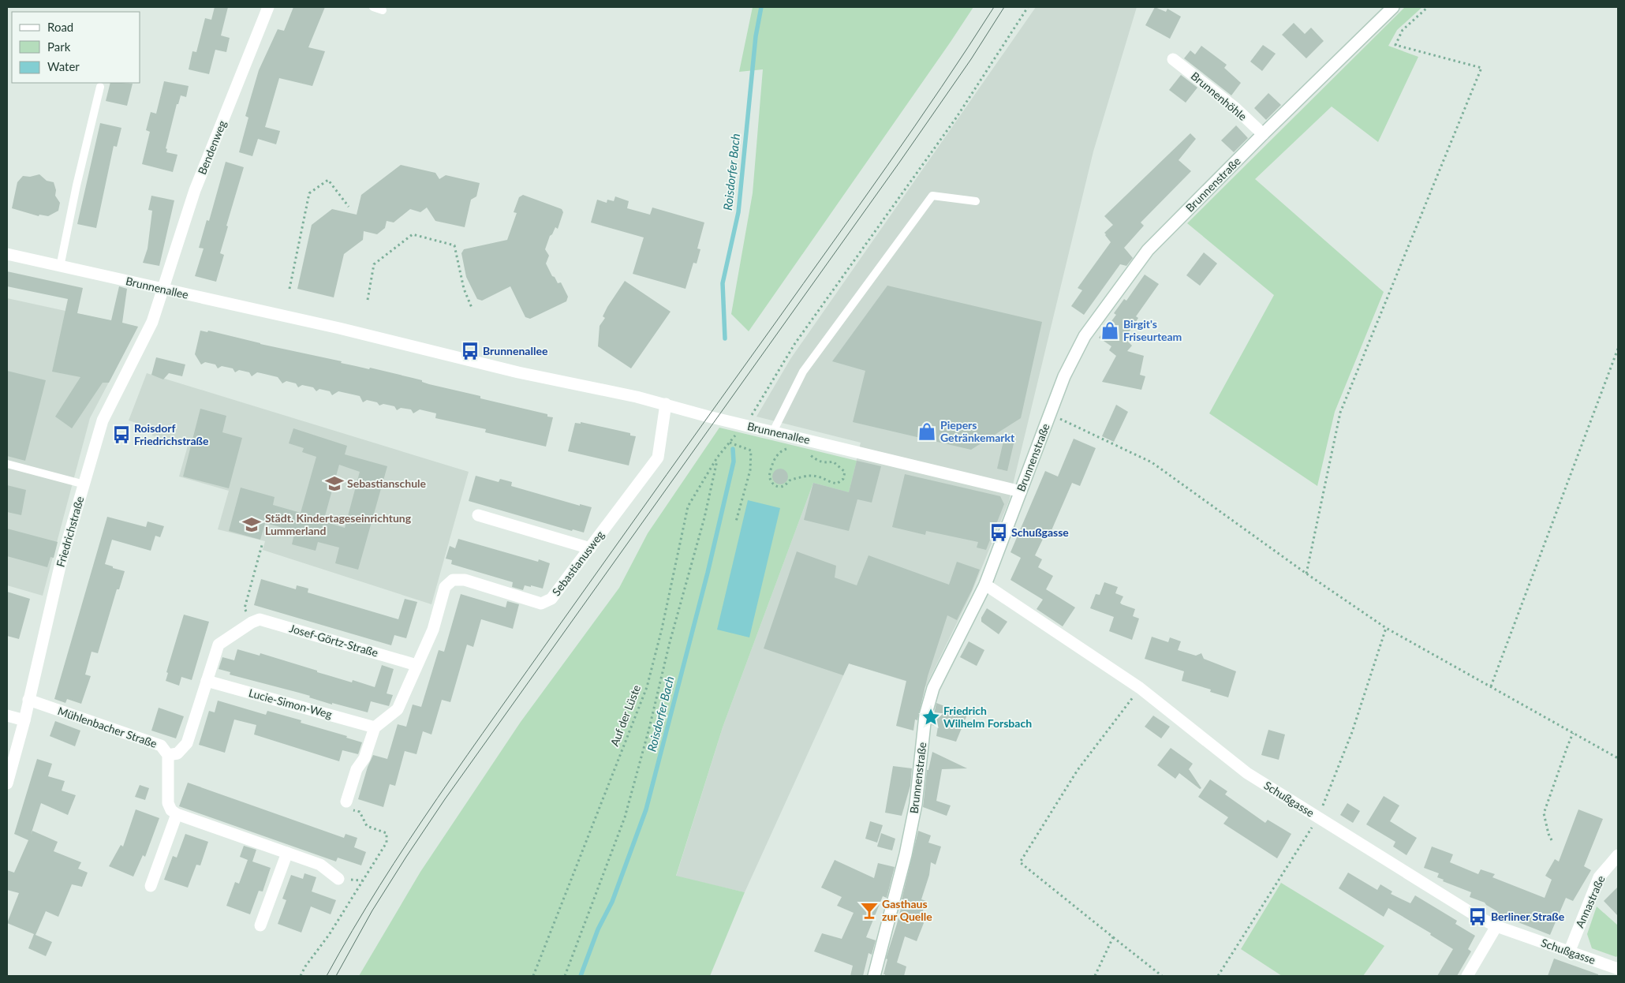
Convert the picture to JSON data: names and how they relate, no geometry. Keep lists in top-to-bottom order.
{
  "streets": {
    "street": [
      "Brunnenhöhle",
      "Bendenweg",
      "Brunnenstraße",
      "Brunnenallee",
      "Friedrichstraße",
      "Sebastianusweg",
      "Josef-Görtz-Straße",
      "Lucie-Simon-Weg",
      "Mühlenbacher Straße",
      "Schußgasse",
      "Annastraße"
    ],
    "path": ["Auf der Lüste"]
  },
  "crossings": [
    ["Brunnenhöhle", "Brunnenstraße"],
    ["Bendenweg", "Brunnenallee"],
    ["Bendenweg", "Friedrichstraße"],
    ["Brunnenstraße", "Brunnenallee"],
    ["Brunnenstraße", "Schußgasse"],
    ["Brunnenallee", "Friedrichstraße"],
    ["Brunnenallee", "Sebastianusweg"],
    ["Brunnenallee", "Auf der Lüste"],
    ["Friedrichstraße", "Mühlenbacher Straße"],
    ["Sebastianusweg", "Josef-Görtz-Straße"],
    ["Sebastianusweg", "Lucie-Simon-Weg"],
    ["Schußgasse", "Annastraße"]
  ],
  "water": ["Roisdorfer Bach"],
  "places": {
    "shop": ["Birgit's Friseurteam", "Piepers Getränkemarkt"],
    "bus stop": [
      "Brunnenallee",
      "Roisdorf Friedrichstraße",
      "Schußgasse",
      "Berliner Straße"
    ],
    "school or university": ["Sebastianschule", "Städt. Kindertageseinrichtung Lummerland"],
    "place": ["Friedrich Wilhelm Forsbach"],
    "bar": ["Gasthaus zur Quelle"]
  },
  "legend": ["Road", "Park", "Water"]
}
